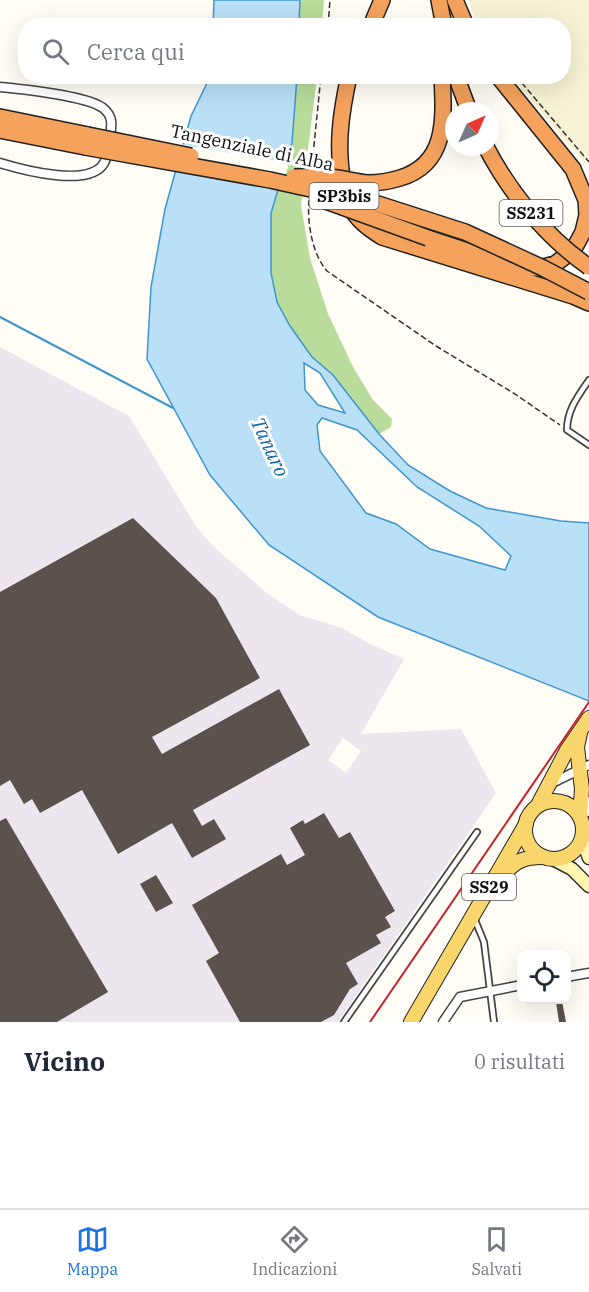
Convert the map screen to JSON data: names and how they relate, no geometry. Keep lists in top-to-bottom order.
{
  "streets": {
    "highway": ["Tangenziale di Alba", "SP3bis", "SS231"],
    "main road": ["SS29"]
  },
  "crossings": [
    ["Tangenziale di Alba", "SP3bis"]
  ],
  "water": ["Tanaro"],
  "north": "top right",
  "page": {
    "search": "Cerca qui",
    "heading": ["Vicino", "0 risultati"],
    "nav": ["Mappa", "Indicazioni", "Salvati"]
  }
}
